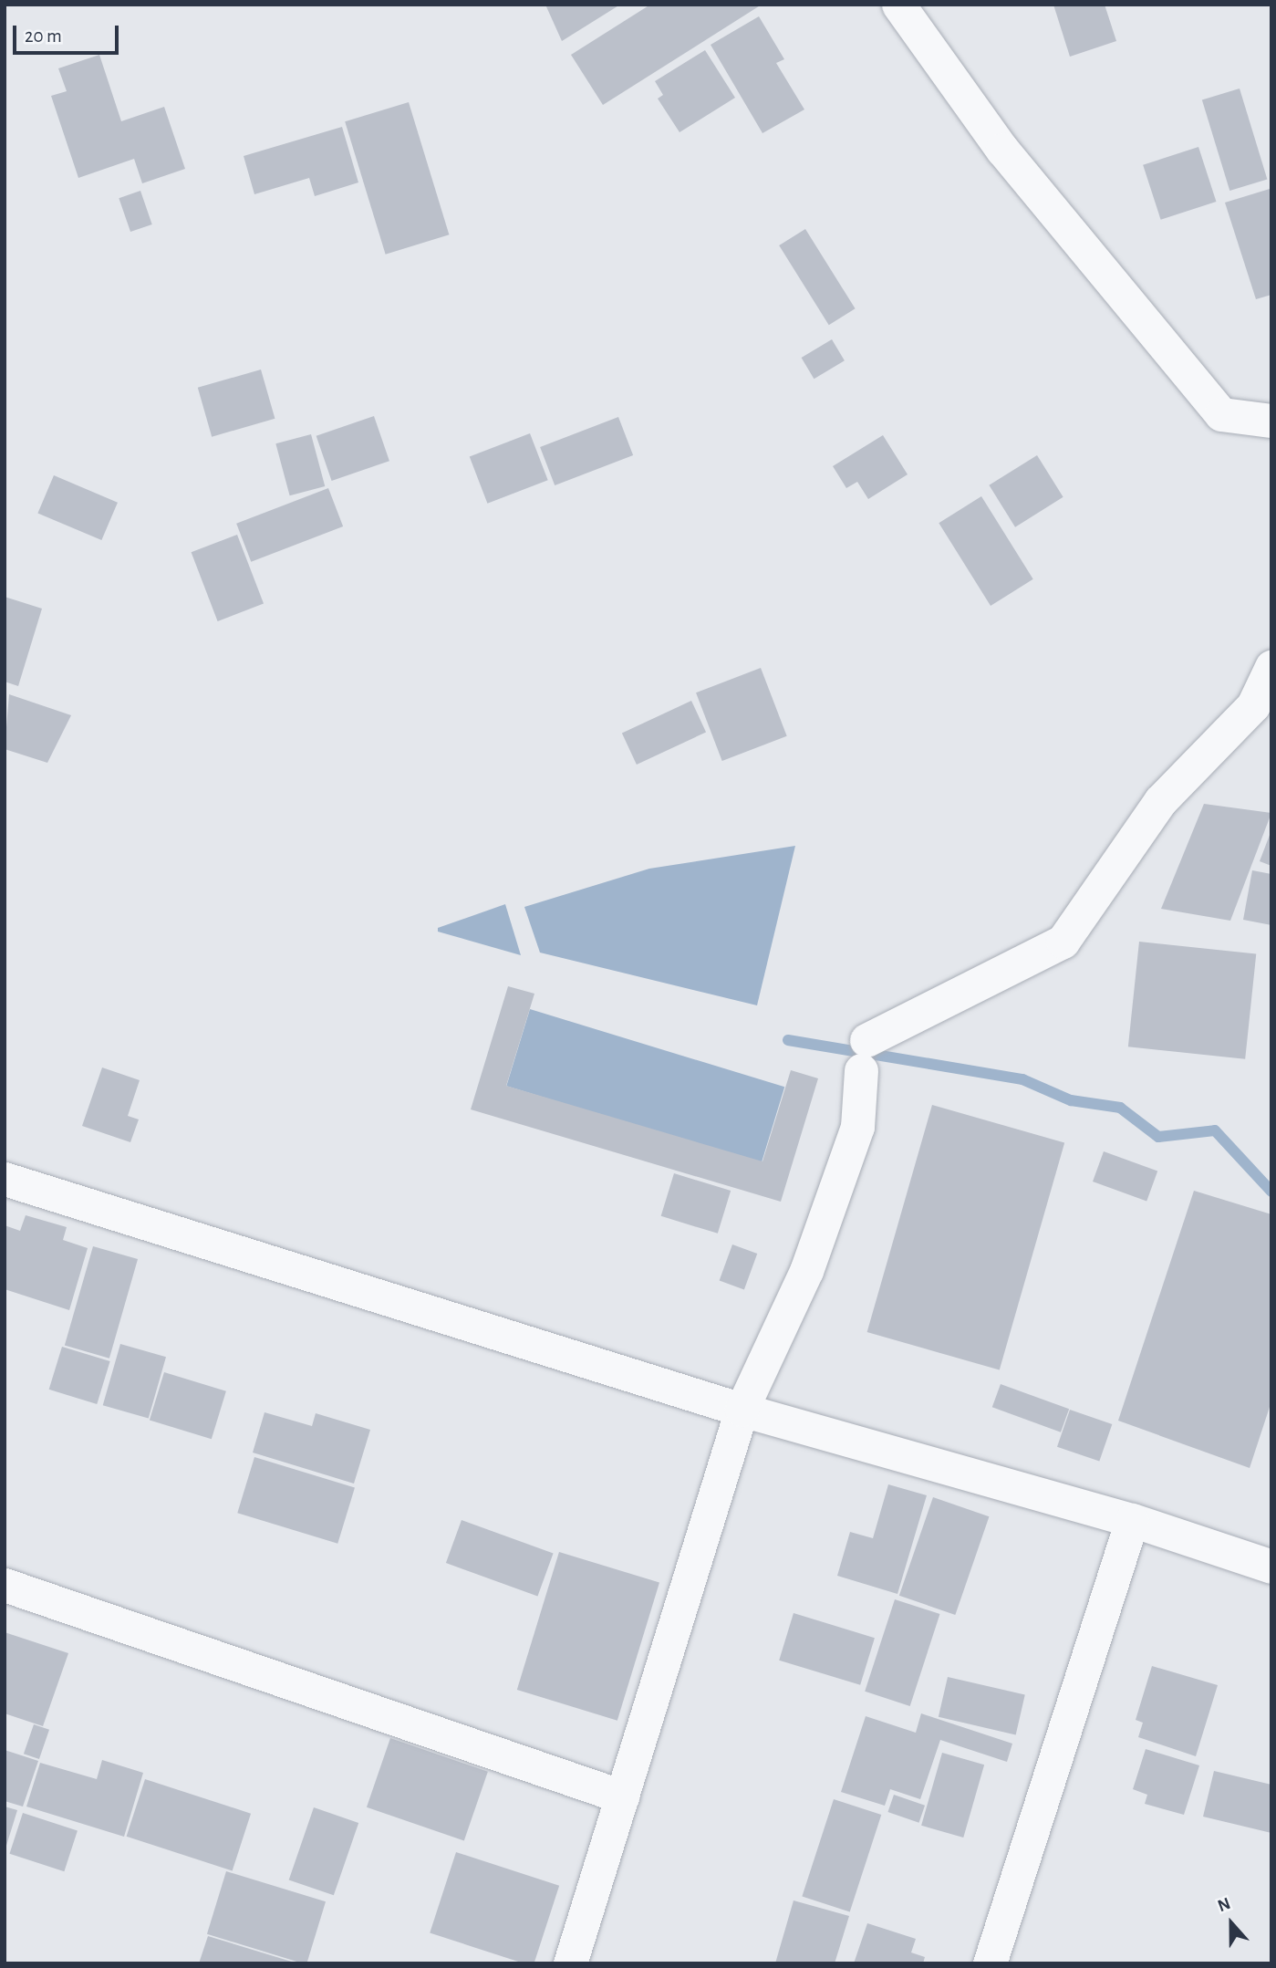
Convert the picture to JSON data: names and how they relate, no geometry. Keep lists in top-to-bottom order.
{
  "scale_bar": "20 m",
  "north": "top"
}
